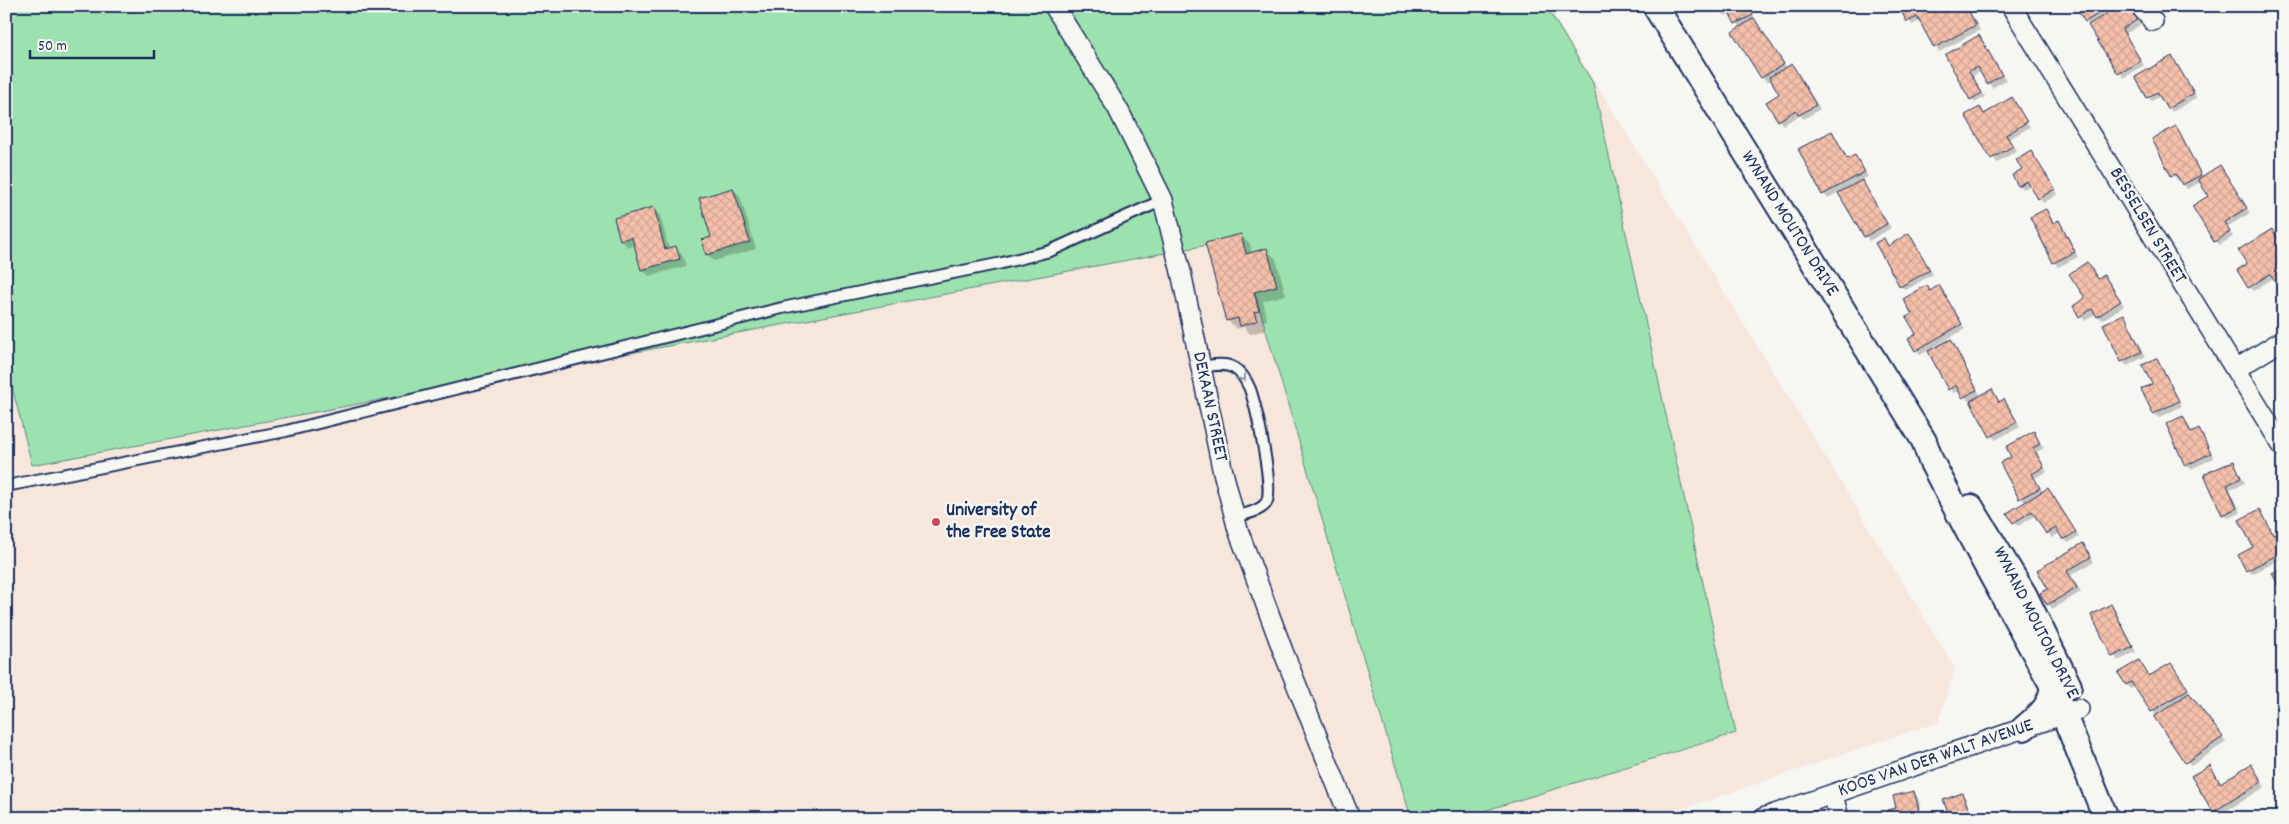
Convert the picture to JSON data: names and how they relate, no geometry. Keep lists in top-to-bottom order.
{
  "streets": {
    "street": [
      "WYNAND MOUTON DRIVE",
      "BESSELSEN STREET",
      "DEKAAN STREET",
      "KOOS VAN DER WALT AVENUE"
    ]
  },
  "crossings": [
    ["WYNAND MOUTON DRIVE", "KOOS VAN DER WALT AVENUE"]
  ],
  "places": ["University of the Free State"],
  "scale_bar": "50 m"
}
